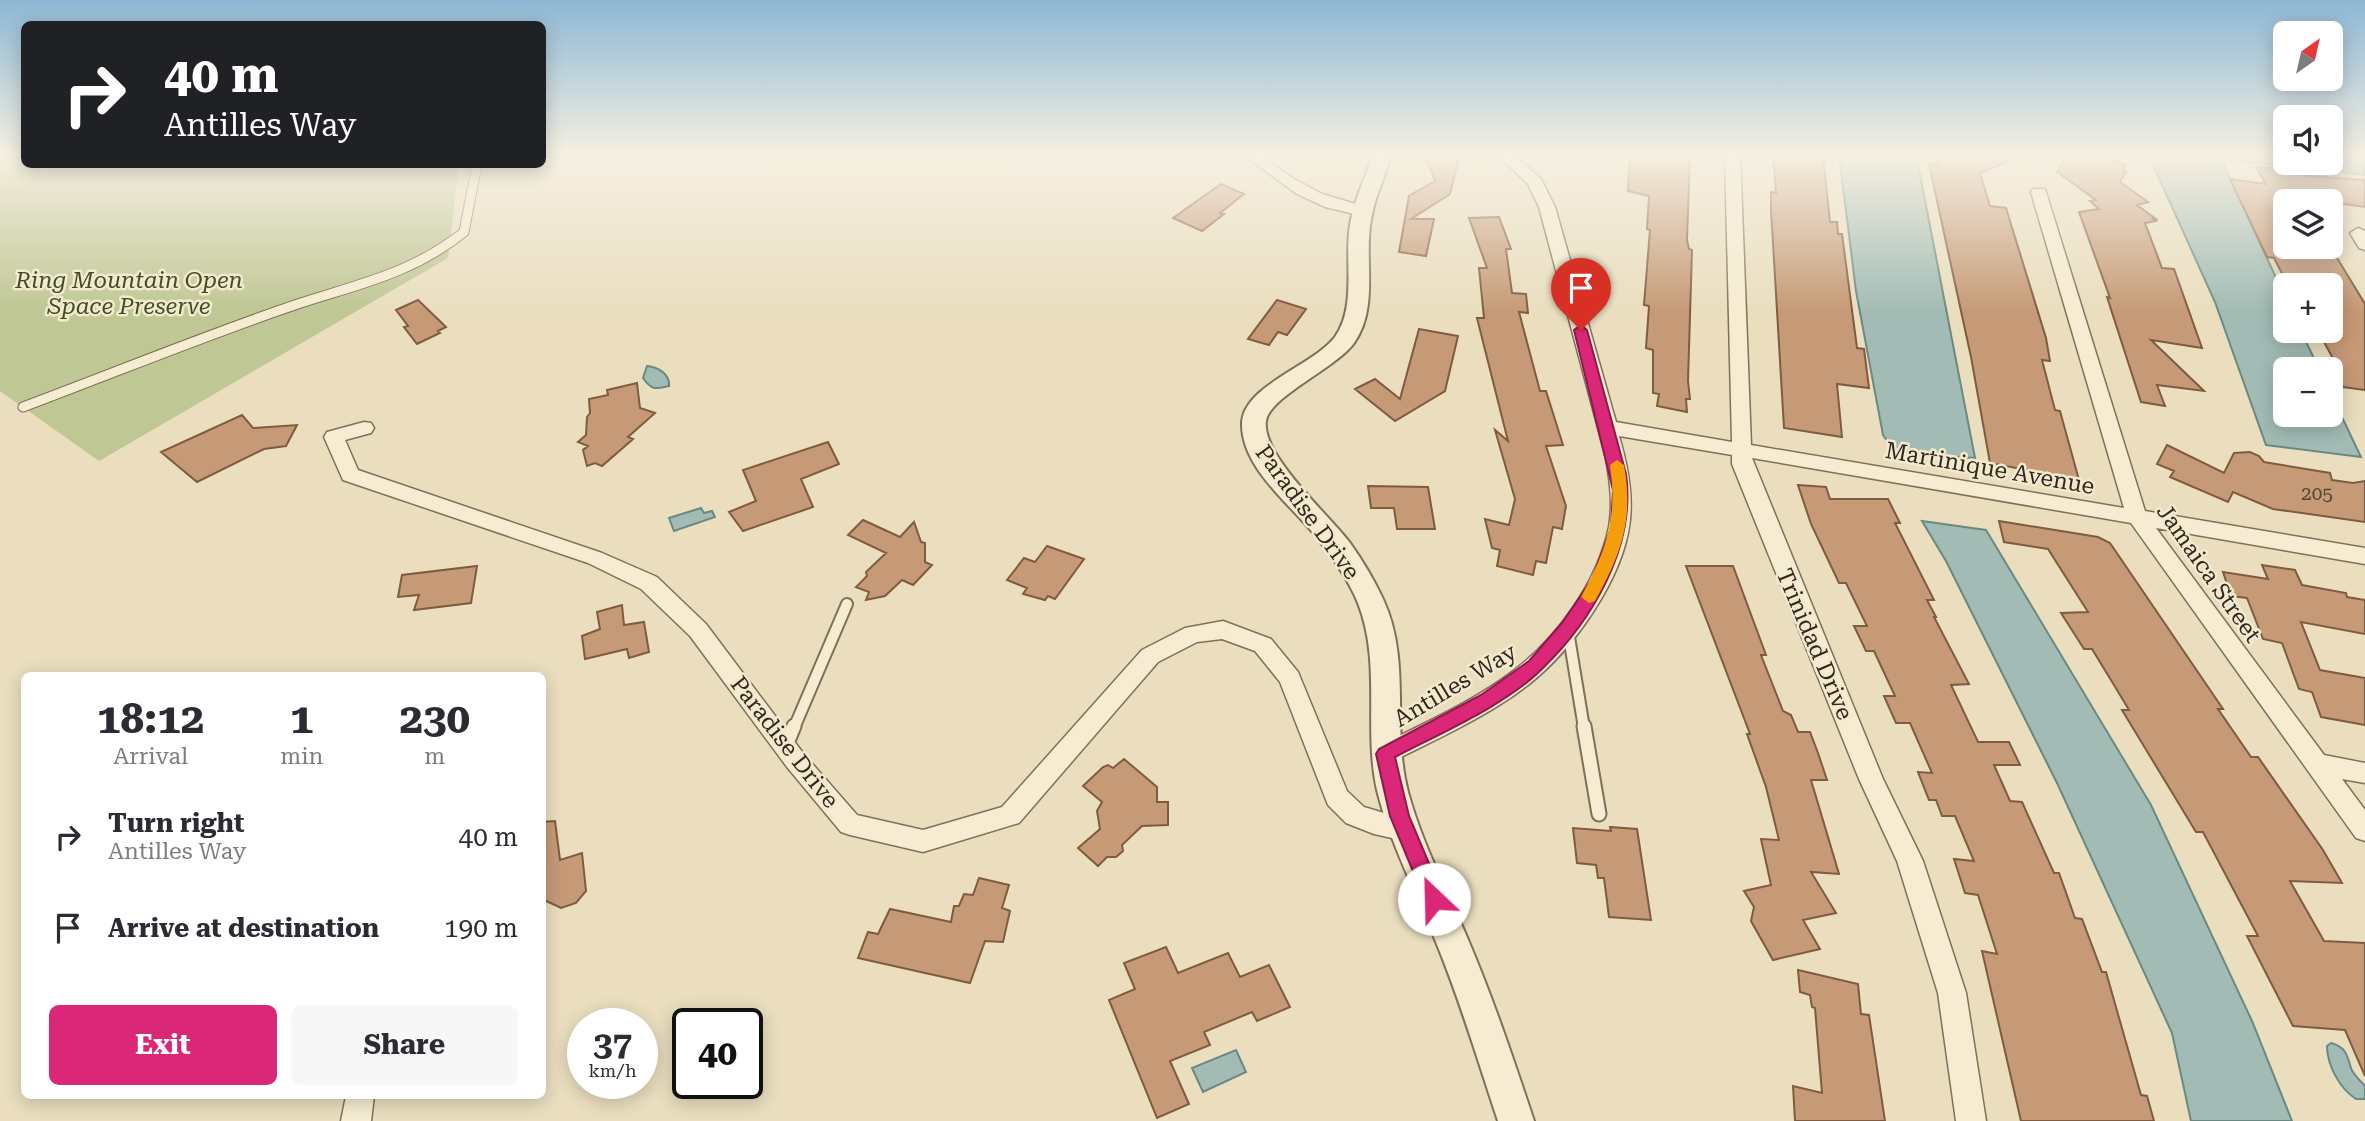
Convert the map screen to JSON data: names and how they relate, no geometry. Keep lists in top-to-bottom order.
{
  "streets": {
    "street": [
      "Martinique Avenue",
      "Paradise Drive",
      "Jamaica Street",
      "Trinidad Drive",
      "Antilles Way"
    ]
  },
  "crossings": [
    ["Martinique Avenue", "Jamaica Street"],
    ["Martinique Avenue", "Trinidad Drive"],
    ["Martinique Avenue", "Antilles Way"],
    ["Paradise Drive", "Antilles Way"]
  ],
  "parks": ["Ring Mountain Open Space Preserve"],
  "house_numbers": ["205"],
  "north": "top right",
  "page": {
    "map_buttons": ["+", "−"],
    "turn": ["40 m", "Antilles Way"],
    "eta": [
      "18:12",
      "Arrival",
      "1",
      "min",
      "230",
      "m"
    ],
    "list": [
      {
        "name": "Turn right",
        "note": "Antilles Way",
        "value": "40 m"
      },
      {
        "name": "Arrive at destination",
        "value": "190 m"
      }
    ],
    "buttons": ["Exit", "Share"],
    "speed": "37 km/h",
    "limit": "40"
  }
}
